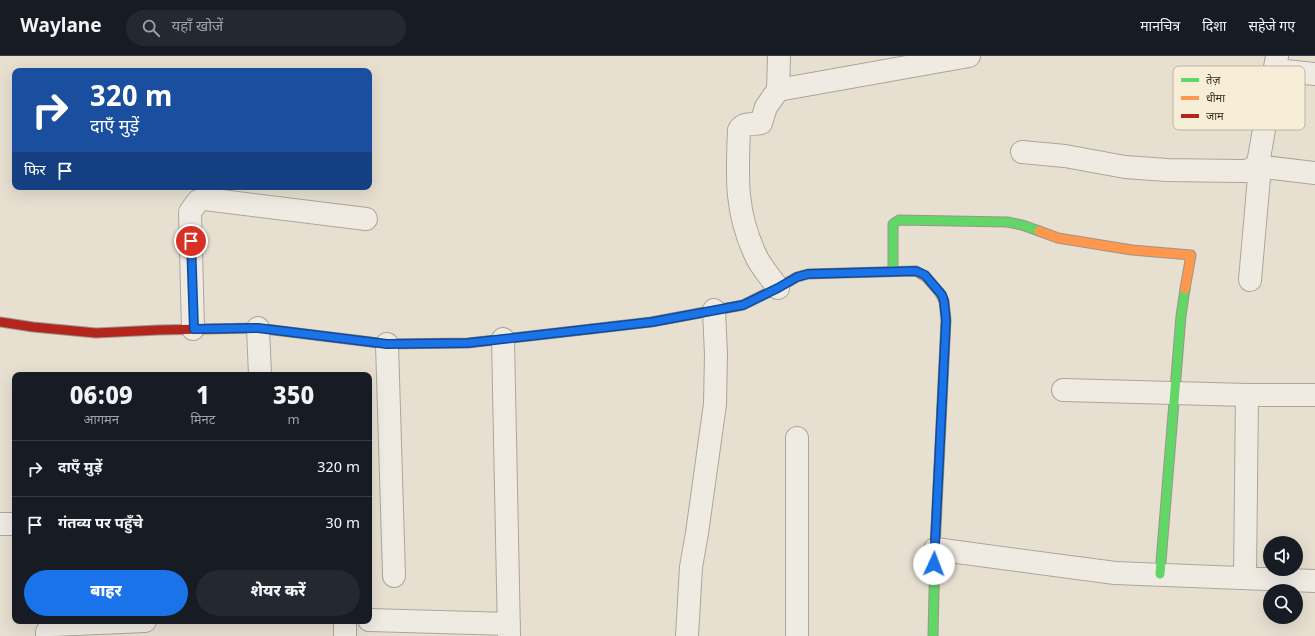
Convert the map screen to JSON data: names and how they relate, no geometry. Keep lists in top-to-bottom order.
{
  "legend": ["तेज़", "धीमा", "जाम"],
  "page": {
    "header": "Waylane",
    "search": "यहाँ खोजें",
    "nav": ["मानचित्र", "दिशा", "सहेजे गए"],
    "turn": ["320 m", "दाएँ मुड़ें"],
    "then": "फिर",
    "eta": [
      "06:09",
      "आगमन",
      "1",
      "मिनट",
      "350",
      "m"
    ],
    "list": [
      {
        "name": "दाएँ मुड़ें",
        "value": "320 m"
      },
      {
        "name": "गंतव्य पर पहुँचे",
        "value": "30 m"
      }
    ],
    "buttons": ["बाहर", "शेयर करें"]
  }
}
